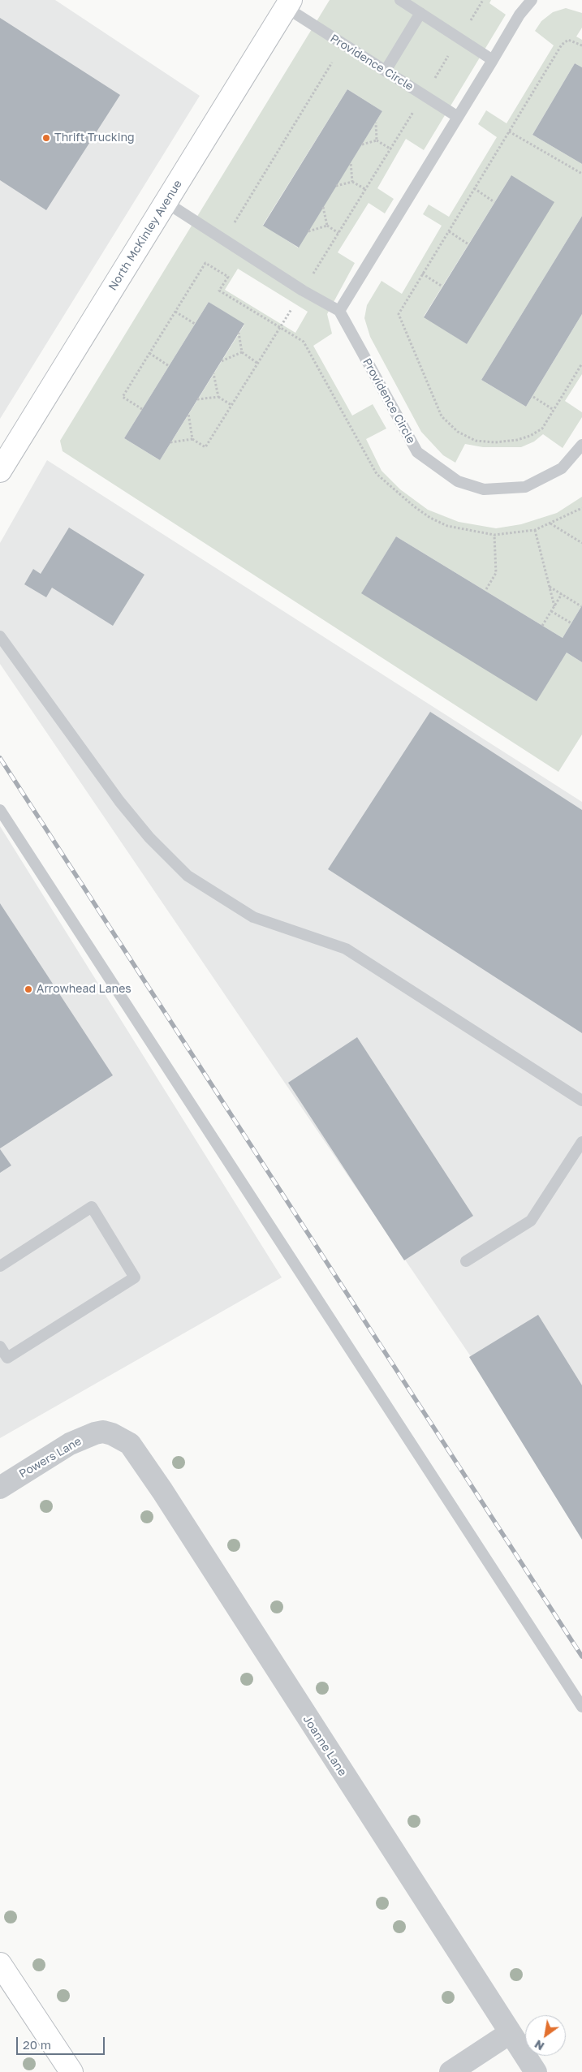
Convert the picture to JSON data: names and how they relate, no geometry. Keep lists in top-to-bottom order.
{
  "streets": {
    "street": ["North McKinley Avenue", "Powers Lane", "Joanne Lane"],
    "lane": ["Providence Circle"]
  },
  "crossings": [
    ["Providence Circle", "North McKinley Avenue"],
    ["Powers Lane", "Joanne Lane"]
  ],
  "places": ["Thrift Trucking", "Arrowhead Lanes"],
  "scale_bar": "20 m",
  "north": "bottom left"
}
